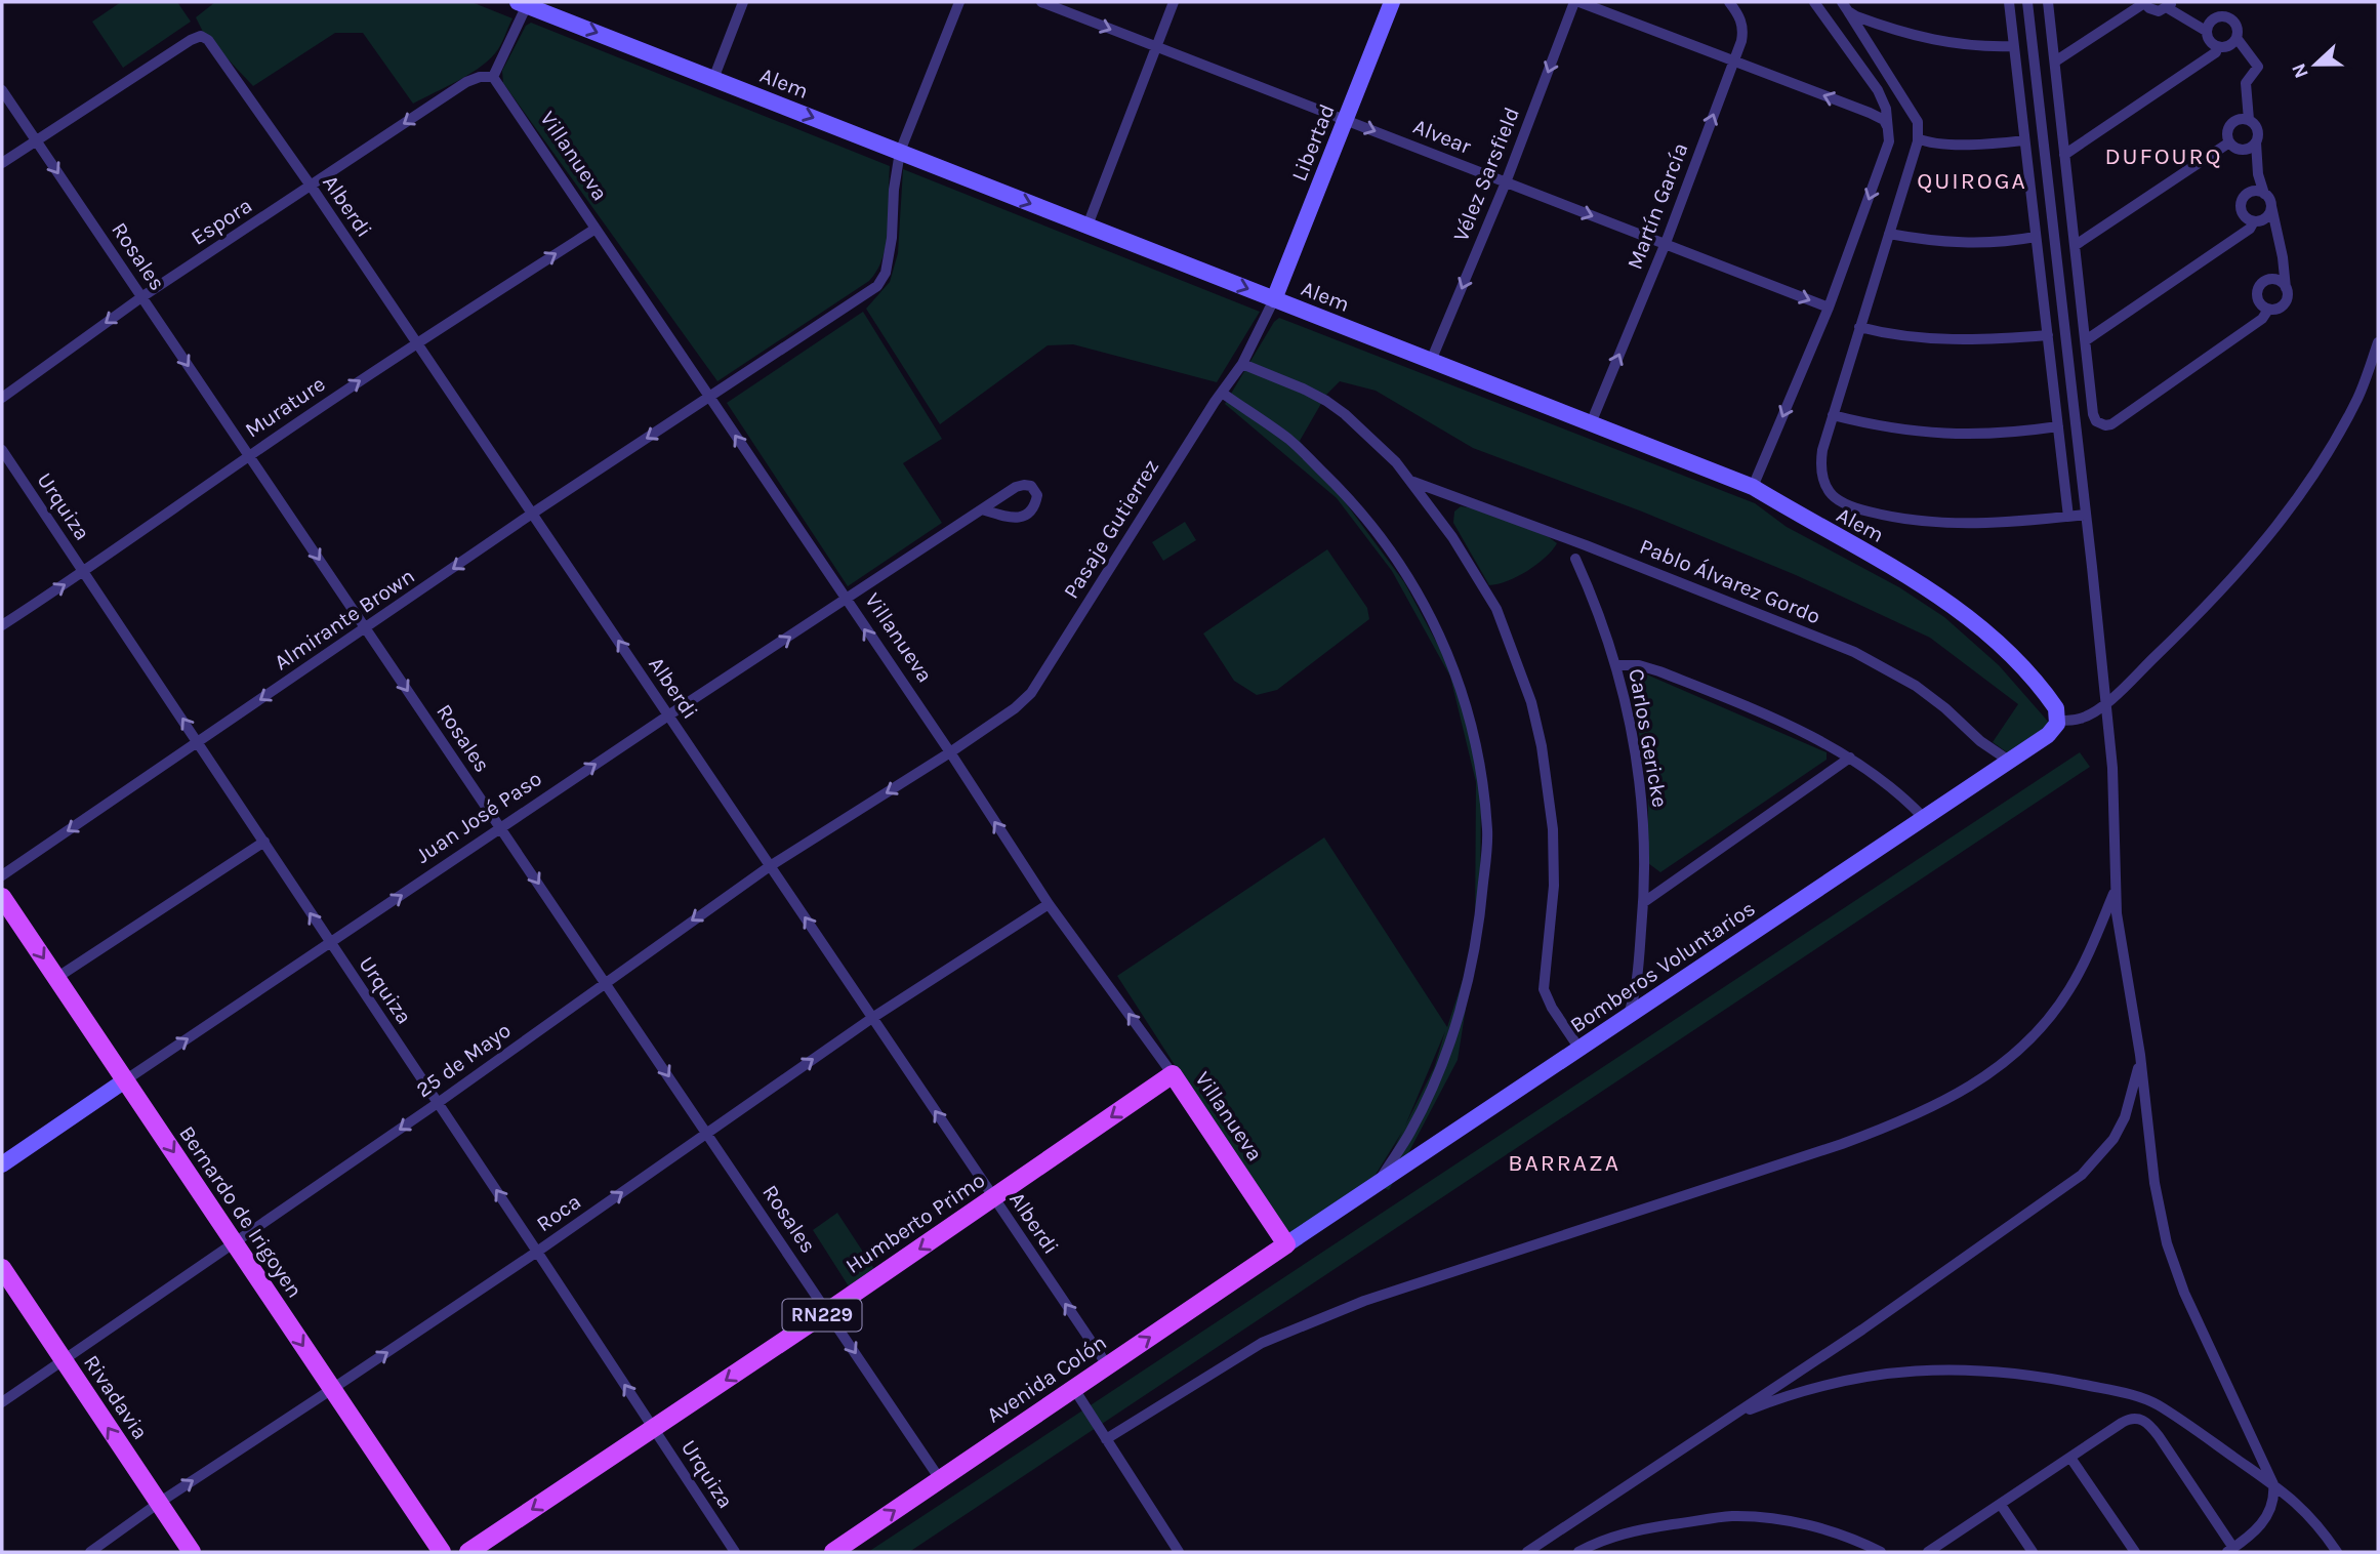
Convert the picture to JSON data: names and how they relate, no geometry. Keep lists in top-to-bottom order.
{
  "streets": {
    "main road": [
      "Alem",
      "Libertad",
      "Villanueva",
      "Juan José Paso",
      "Bomberos Voluntarios",
      "Bernardo de Irigoyen",
      "Humberto Primo",
      "RN229",
      "Avenida Colón",
      "Rivadavia"
    ],
    "street": [
      "Alvear",
      "Vélez Sarsfield",
      "Alberdi",
      "Martín García",
      "Espora",
      "Rosales",
      "Murature",
      "Urquiza",
      "Pasaje Gutierrez",
      "Pablo Álvarez Gordo",
      "Almirante Brown",
      "Carlos Gericke",
      "25 de Mayo",
      "Roca"
    ]
  },
  "crossings": [
    ["Alem", "Libertad"],
    ["Alem", "Vélez Sarsfield"],
    ["Alem", "Martín García"],
    ["Alem", "Pasaje Gutierrez"],
    ["Alem", "Almirante Brown"],
    ["Alem", "Bomberos Voluntarios"],
    ["Alvear", "Libertad"],
    ["Alvear", "Vélez Sarsfield"],
    ["Alvear", "Martín García"],
    ["Libertad", "Pasaje Gutierrez"],
    ["Villanueva", "Espora"],
    ["Villanueva", "Murature"],
    ["Villanueva", "Pasaje Gutierrez"],
    ["Villanueva", "Almirante Brown"],
    ["Villanueva", "Juan José Paso"],
    ["Villanueva", "Bomberos Voluntarios"],
    ["Villanueva", "25 de Mayo"],
    ["Villanueva", "Roca"],
    ["Villanueva", "Humberto Primo"],
    ["Villanueva", "Avenida Colón"],
    ["Alberdi", "Espora"],
    ["Alberdi", "Rosales"],
    ["Alberdi", "Murature"],
    ["Alberdi", "Almirante Brown"],
    ["Alberdi", "Juan José Paso"],
    ["Alberdi", "25 de Mayo"],
    ["Alberdi", "Roca"],
    ["Alberdi", "Humberto Primo"],
    ["Alberdi", "Avenida Colón"],
    ["Espora", "Rosales"],
    ["Rosales", "Murature"],
    ["Rosales", "Almirante Brown"],
    ["Rosales", "Juan José Paso"],
    ["Rosales", "25 de Mayo"],
    ["Rosales", "Roca"],
    ["Rosales", "Humberto Primo"],
    ["Rosales", "Avenida Colón"],
    ["Murature", "Urquiza"],
    ["Urquiza", "Almirante Brown"],
    ["Urquiza", "Juan José Paso"],
    ["Urquiza", "25 de Mayo"],
    ["Urquiza", "Roca"],
    ["Urquiza", "Humberto Primo"],
    ["Pasaje Gutierrez", "25 de Mayo"],
    ["Pablo Álvarez Gordo", "Bomberos Voluntarios"],
    ["Carlos Gericke", "Bomberos Voluntarios"],
    ["Juan José Paso", "Bernardo de Irigoyen"],
    ["Bomberos Voluntarios", "Avenida Colón"],
    ["25 de Mayo", "Bernardo de Irigoyen"],
    ["25 de Mayo", "Rivadavia"],
    ["Bernardo de Irigoyen", "Roca"],
    ["Roca", "Rivadavia"]
  ],
  "one_way": [
    "Alem",
    "Alvear",
    "Villanueva",
    "Vélez Sarsfield",
    "Alberdi",
    "Martín García",
    "Espora",
    "Rosales",
    "Murature",
    "Urquiza",
    "Almirante Brown",
    "Juan José Paso",
    "25 de Mayo",
    "Bernardo de Irigoyen",
    "Roca",
    "Humberto Primo",
    "Avenida Colón",
    "Rivadavia"
  ],
  "districts": ["DUFOURQ", "QUIROGA", "BARRAZA"],
  "north": "left"
}
